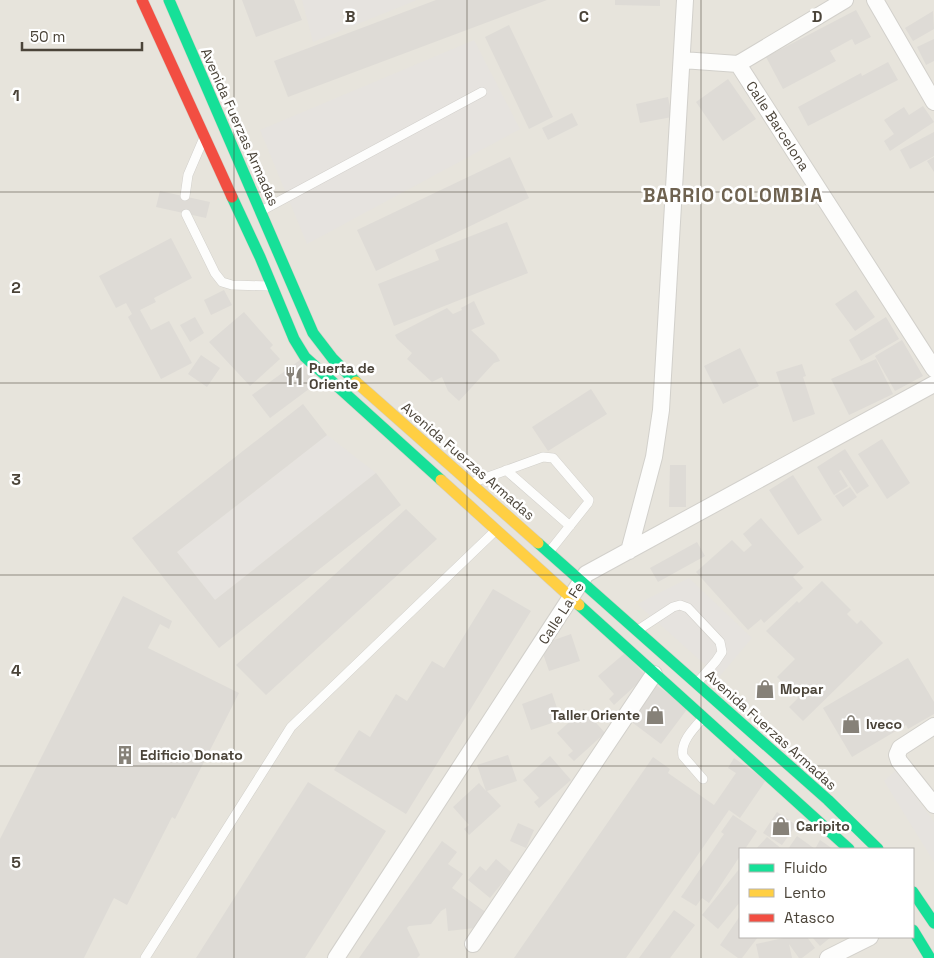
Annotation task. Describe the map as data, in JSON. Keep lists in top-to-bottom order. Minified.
{"streets":{"street":["Calle Barcelona","Avenida Fuerzas Armadas","Calle La Fe"]},"crossings":[["Avenida Fuerzas Armadas","Calle La Fe"]],"districts":["BARRIO COLOMBIA"],"places":{"restaurant":["Puerta de Oriente"],"shop":["Mopar","Taller Oriente","Iveco","Caripito"],"building":["Edificio Donato"]},"legend":["Fluido","Lento","Atasco"],"scale_bar":"50 m","grid":{"columns":["B","C","D"],"rows":["1","2","3","4","5"]}}
